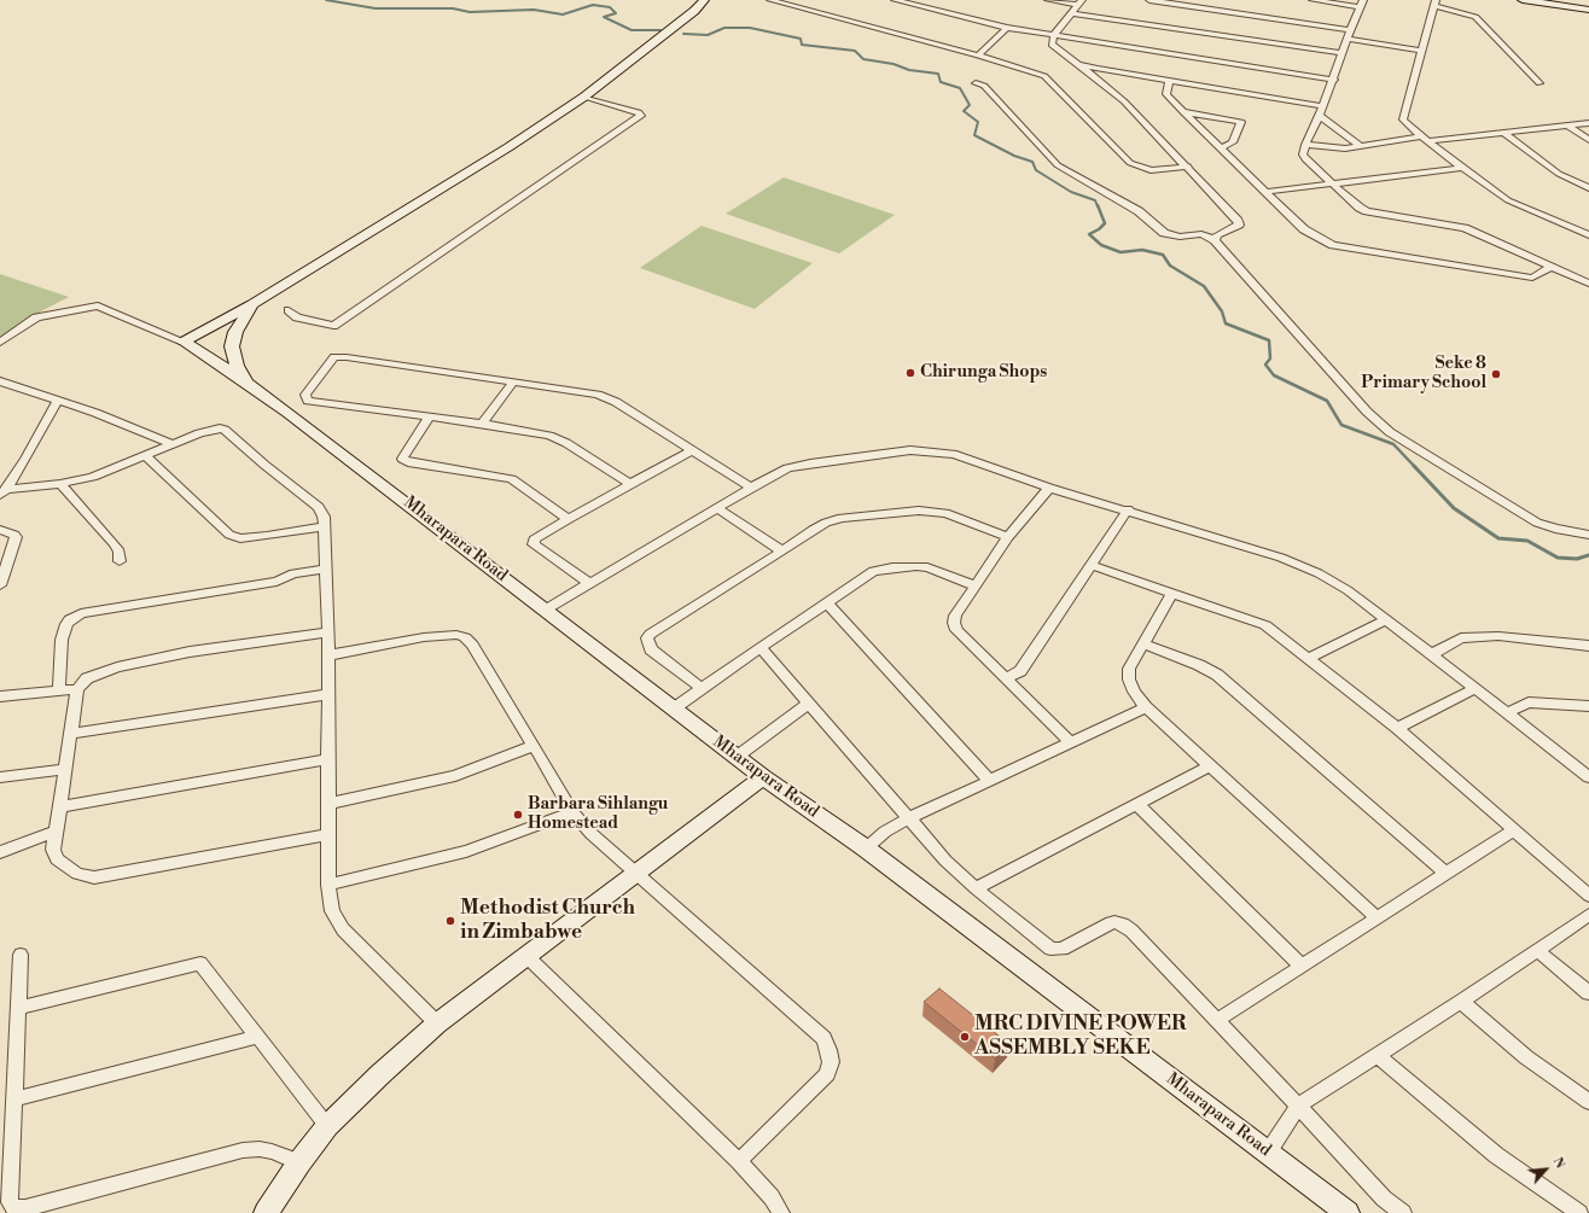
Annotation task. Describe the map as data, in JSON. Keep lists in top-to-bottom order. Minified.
{"streets":{"main road":["Mharapara Road"]},"places":["Chirunga Shops","Seke 8 Primary School","Barbara Sihlangu Homestead","Methodist Church in Zimbabwe","MRC DIVINE POWER ASSEMBLY SEKE"],"north":"top right"}
